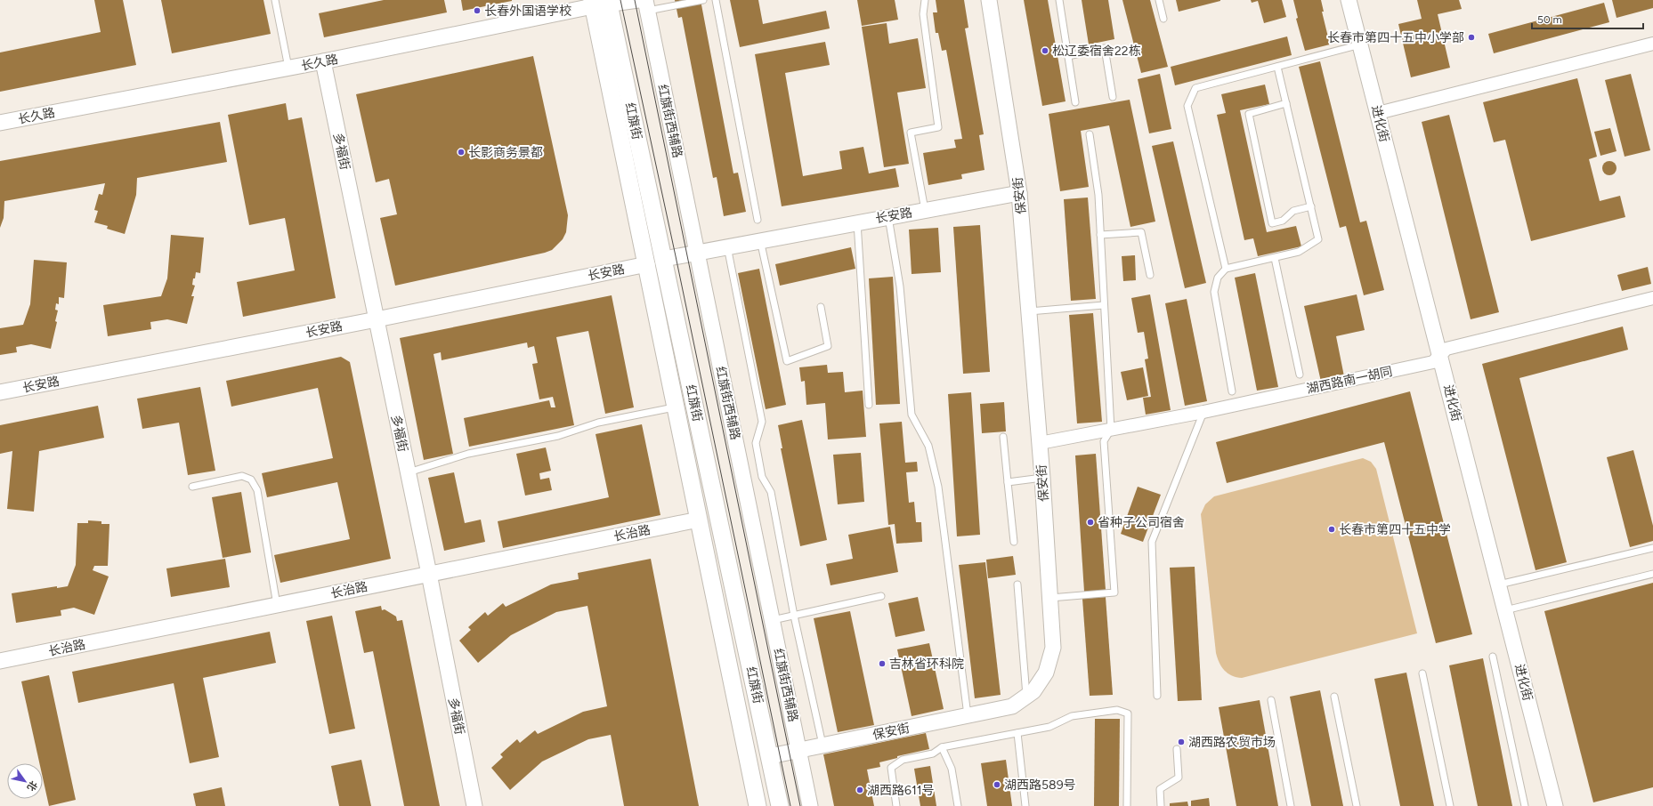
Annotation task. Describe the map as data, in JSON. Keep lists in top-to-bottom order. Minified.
{"streets":{"main road":["红旗街"],"street":["长久路","红旗街西辅路","进化街","多福街","保安街","长安路","湖西路南一胡同","长治路"]},"crossings":[["长久路","红旗街"],["长久路","红旗街西辅路"],["长久路","多福街"],["红旗街","保安街"],["红旗街","长安路"],["红旗街","长治路"],["红旗街西辅路","保安街"],["红旗街西辅路","长安路"],["进化街","湖西路南一胡同"],["多福街","长安路"],["多福街","长治路"],["保安街","长安路"],["保安街","湖西路南一胡同"]],"places":["长春外国语学校","长春市第四十五中小学部","松辽委宿舍22栋","长影商务景都","省种子公司宿舍","长春市第四十五中学","吉林省环科院","湖西路农贸市场","湖西路589号","湖西路611号"],"scale_bar":"50 m","north":"bottom right"}
